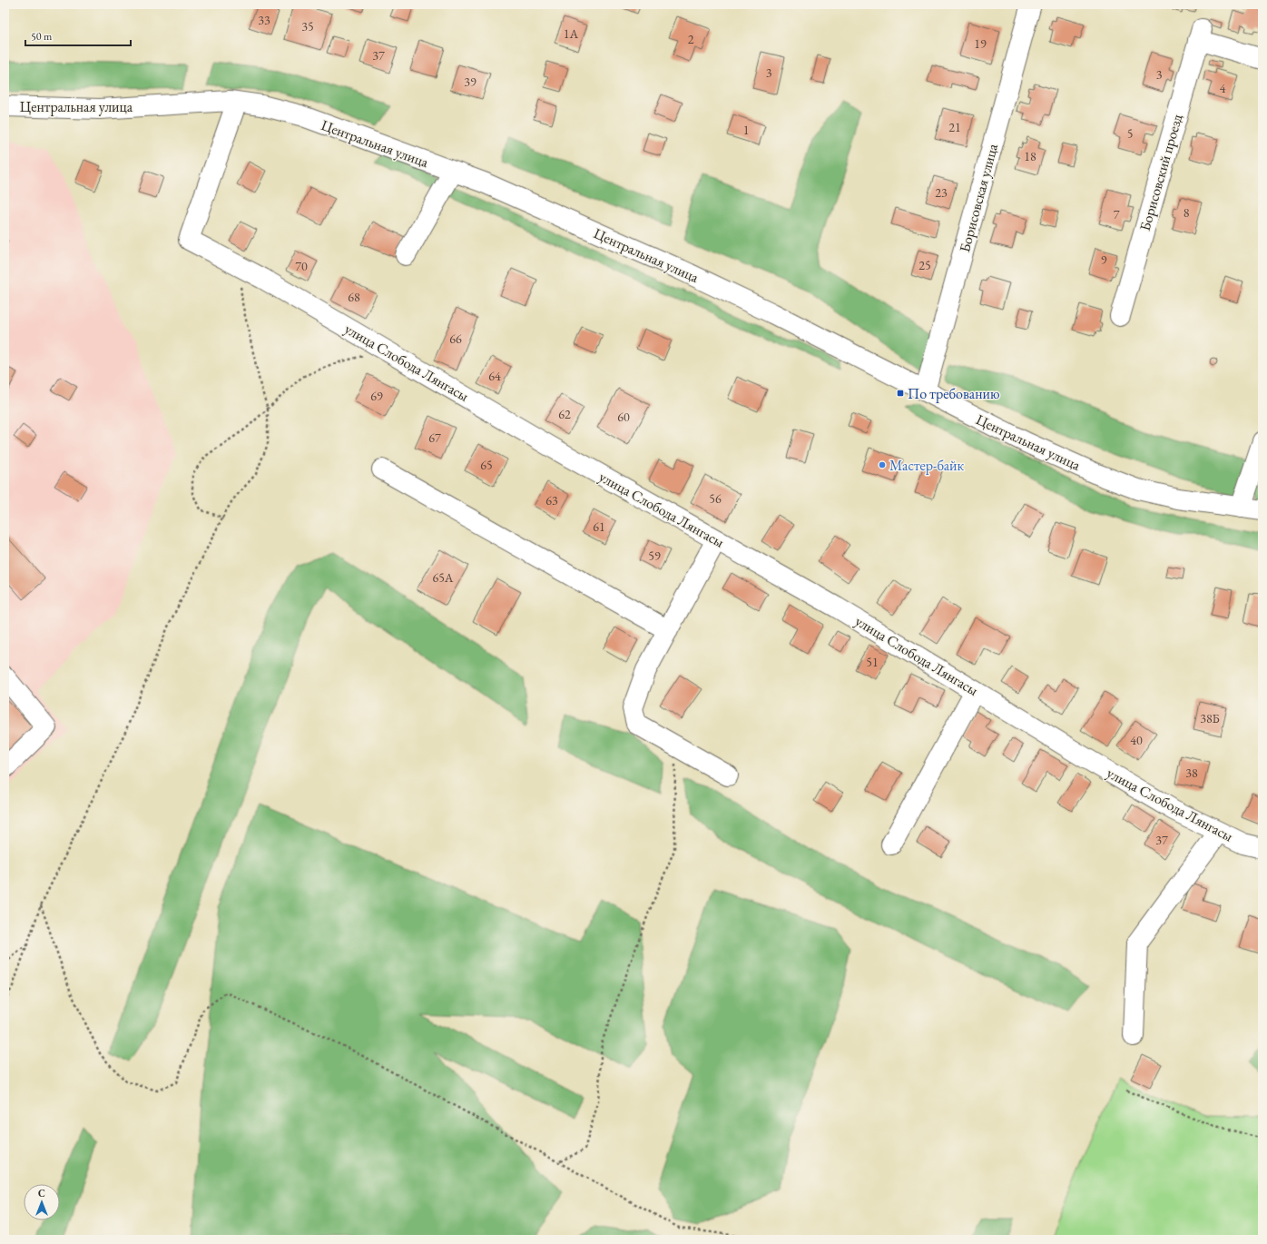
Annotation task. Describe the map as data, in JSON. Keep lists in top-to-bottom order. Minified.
{"streets":{"street":["Центральная улица","Борисовский проезд","Борисовская улица","улица Слобода Лянгасы"]},"crossings":[["Центральная улица","Борисовская улица"],["Центральная улица","улица Слобода Лянгасы"]],"places":{"transit":["По требованию"],"other":["Мастер-байк"]},"house_numbers":["33","35","1А","2","19","37","3","3","39","4","21","1","5","18","23","8","7","9","25","70","68","66","64","69","62","60","67","65","56","63","61","59","65А","51","38Б","40","38","37"],"scale_bar":"50 m","north":"top"}
